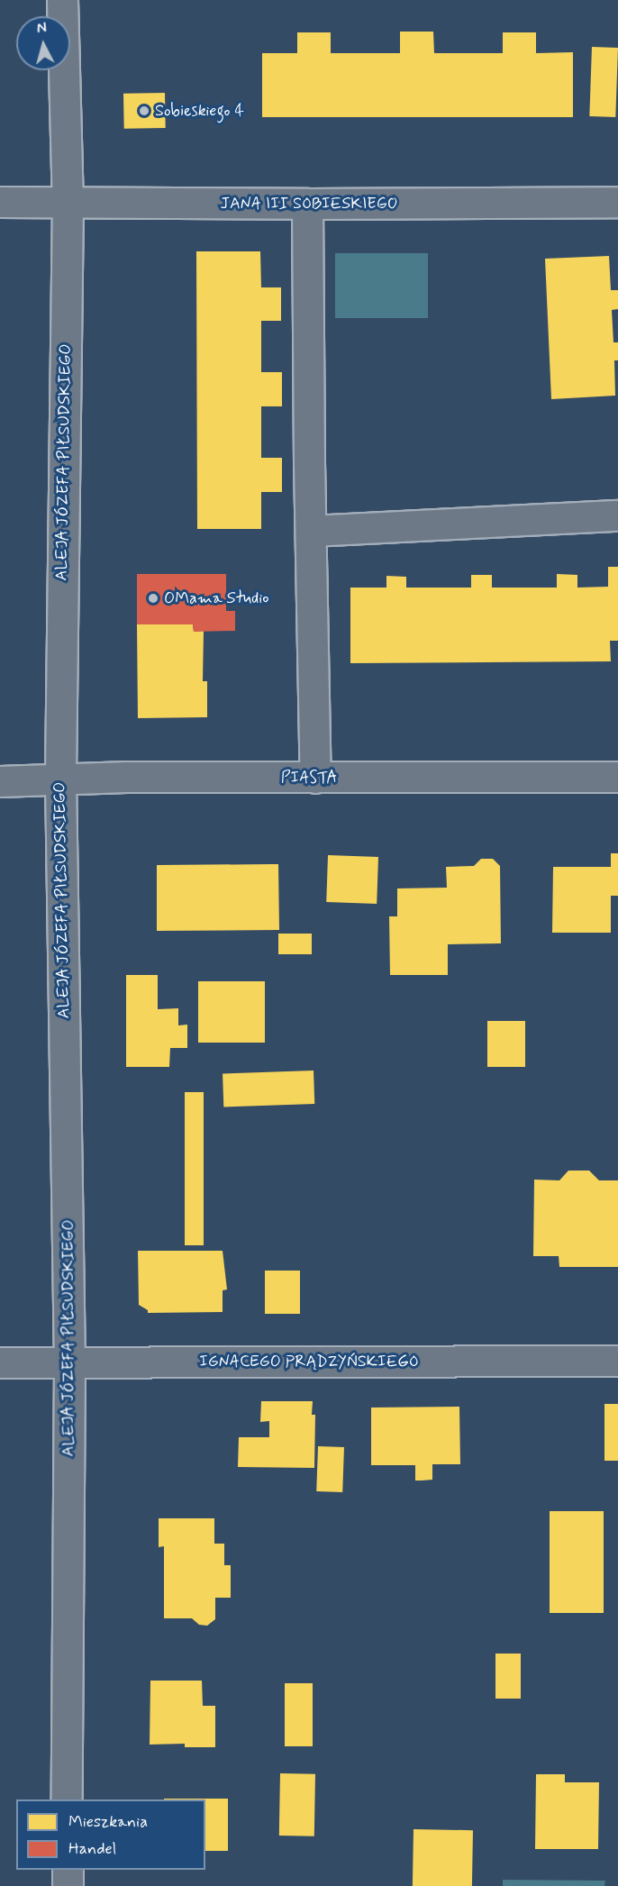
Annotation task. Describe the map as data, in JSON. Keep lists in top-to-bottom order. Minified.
{"streets":{"street":["JANA III SOBIESKIEGO","ALEJA JÓZEFA PIŁSUDSKIEGO","PIASTA","IGNACEGO PRĄDZYŃSKIEGO"]},"crossings":[["JANA III SOBIESKIEGO","ALEJA JÓZEFA PIŁSUDSKIEGO"],["ALEJA JÓZEFA PIŁSUDSKIEGO","PIASTA"],["ALEJA JÓZEFA PIŁSUDSKIEGO","IGNACEGO PRĄDZYŃSKIEGO"]],"places":["Sobieskiego 4","OMama Studio"],"legend":["Mieszkania","Handel"],"north":"top"}
